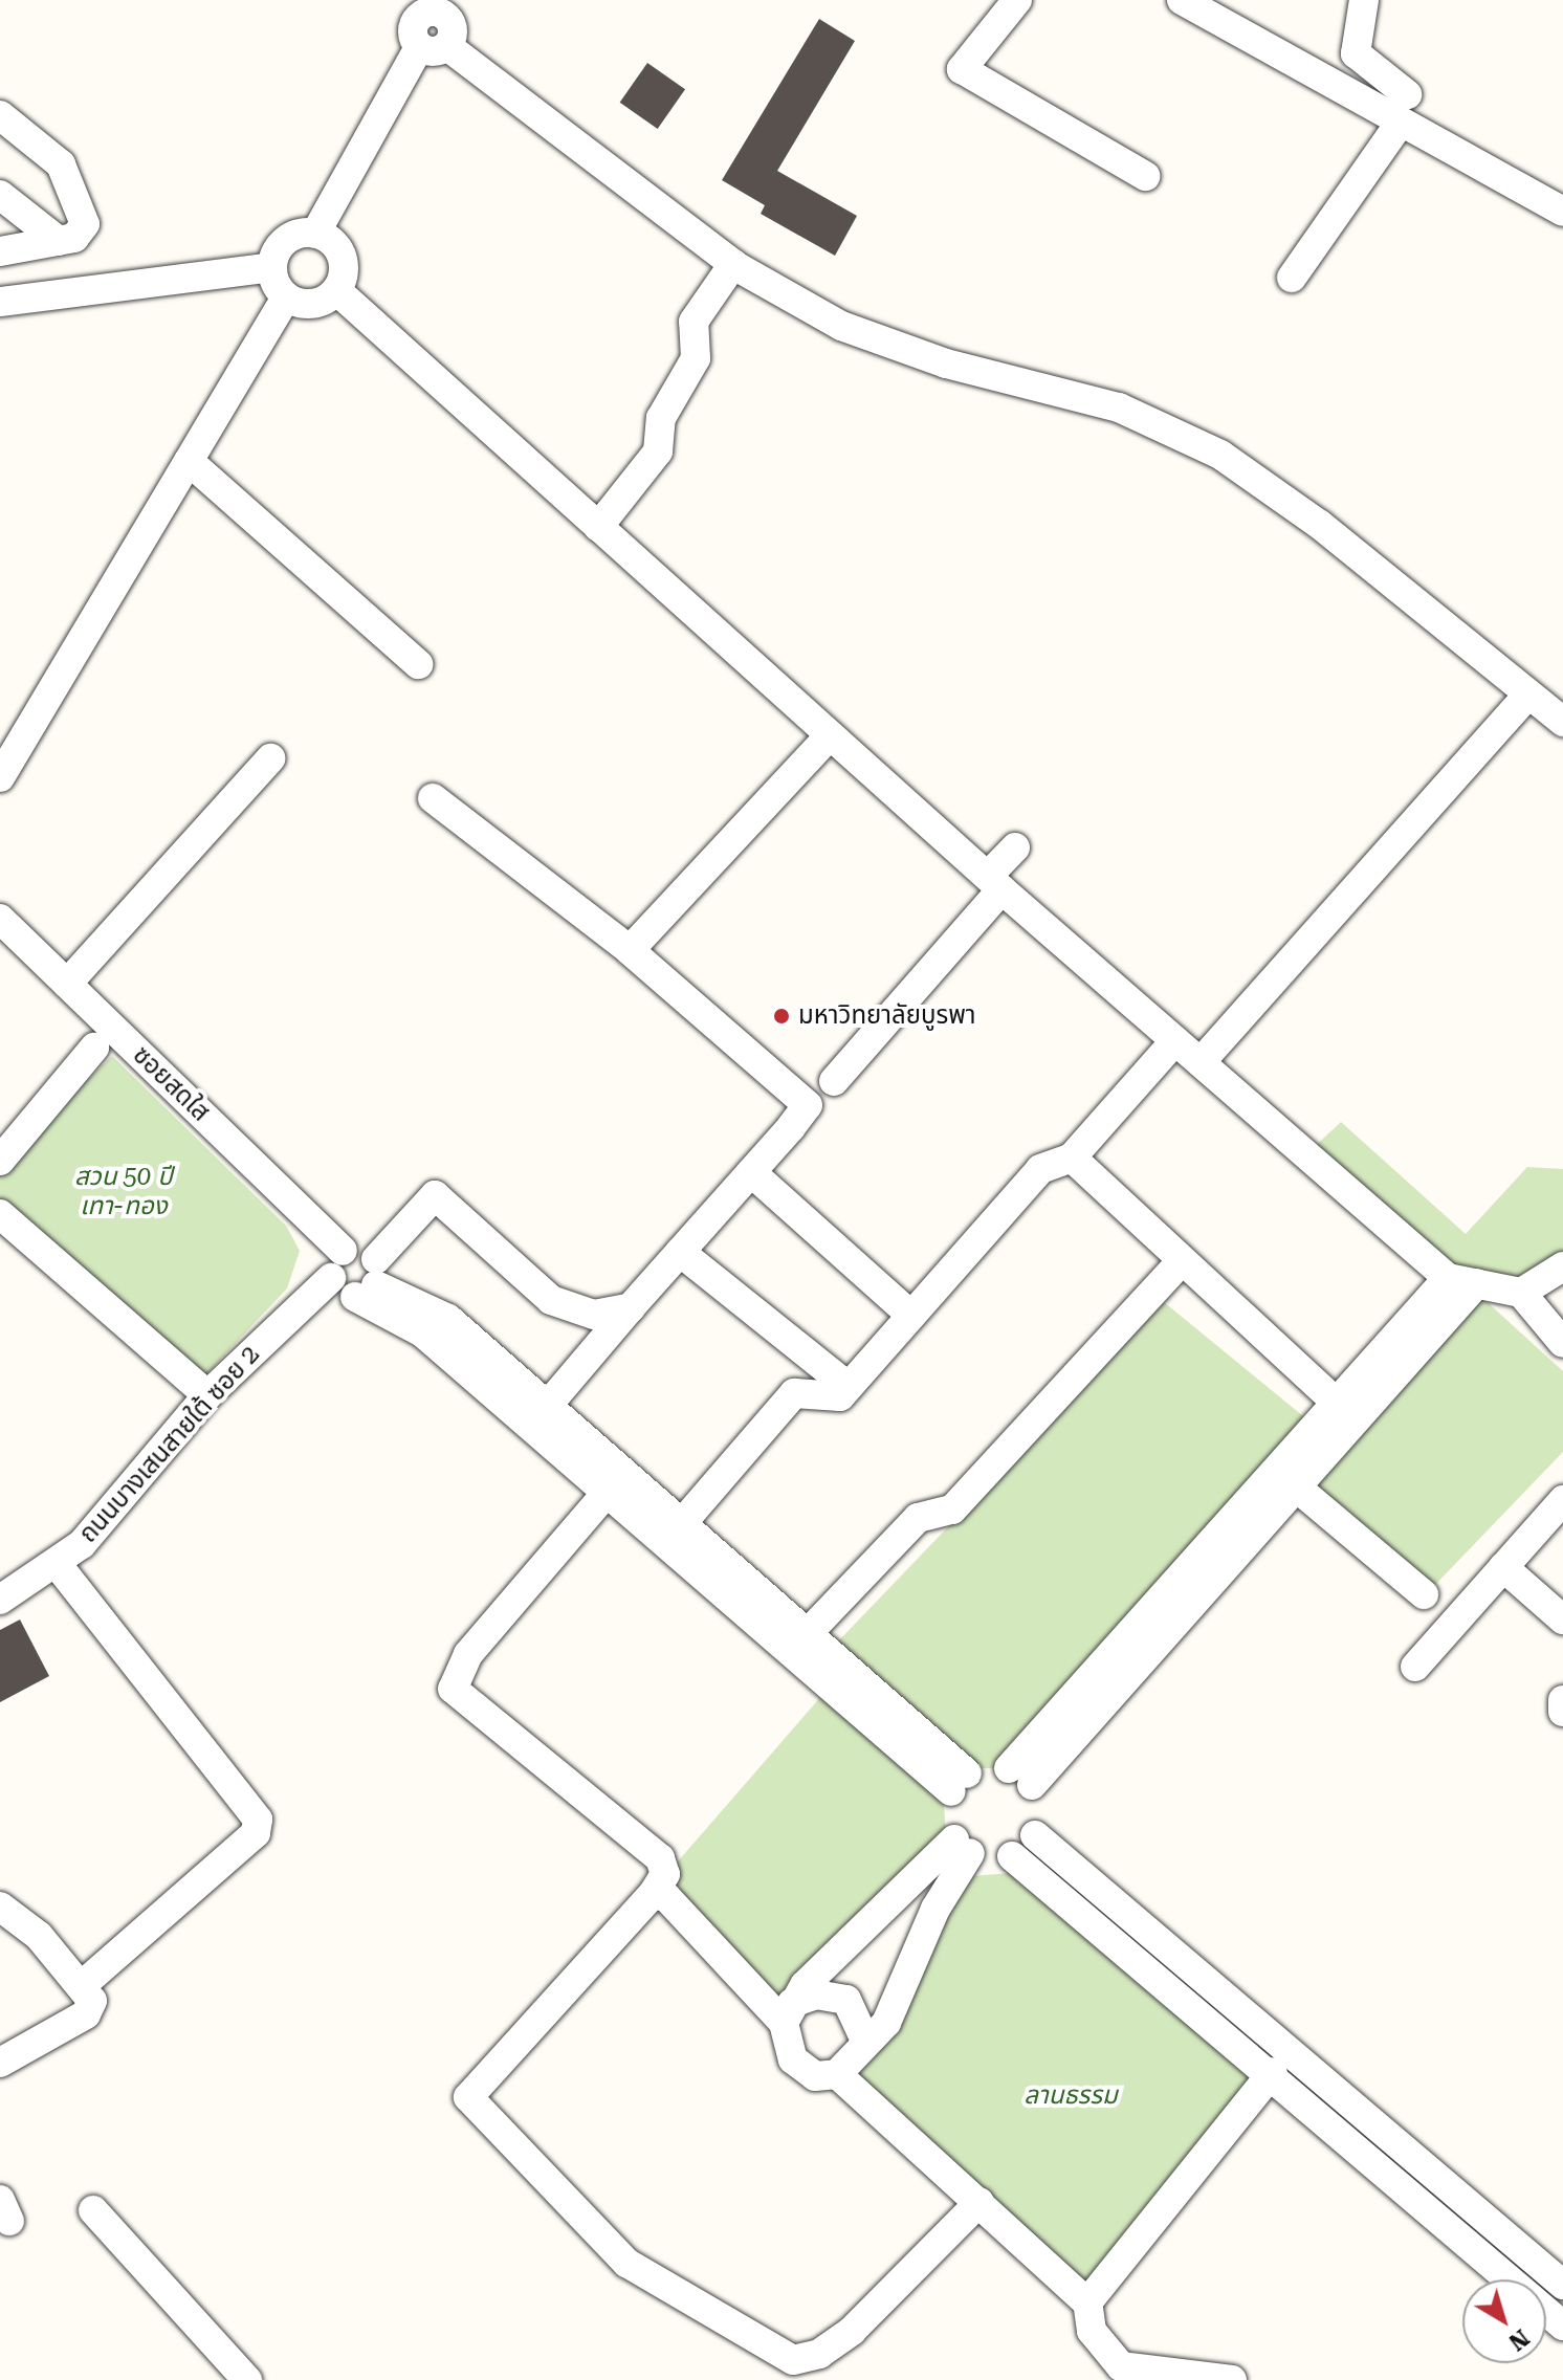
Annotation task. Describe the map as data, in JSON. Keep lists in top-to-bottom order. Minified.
{"streets":{"street":["ซอยสดใส","ถนนบางเสนสายใต้ ซอย 2"]},"parks":["สวน 50 ปี เทา-ทอง","ลานธรรม"],"places":["มหาวิทยาลัยบูรพา"],"north":"bottom right"}
